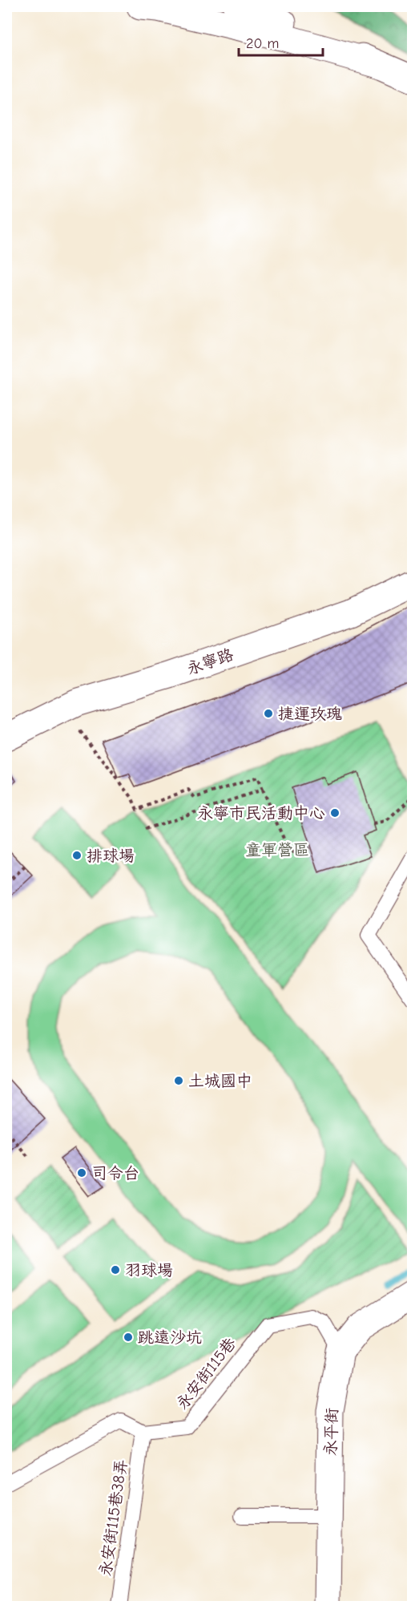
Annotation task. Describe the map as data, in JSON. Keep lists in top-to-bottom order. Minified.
{"streets":{"main road":["永寧路","永平街"],"lane":["永安街115巷","永安街115巷38弄"]},"crossings":[["永安街115巷","永平街"],["永安街115巷","永安街115巷38弄"]],"parks":["童軍營區"],"places":["捷運玫瑰","永寧市民活動中心","排球場","土城國中","司令台","羽球場","跳遠沙坑"],"scale_bar":"20 m"}
